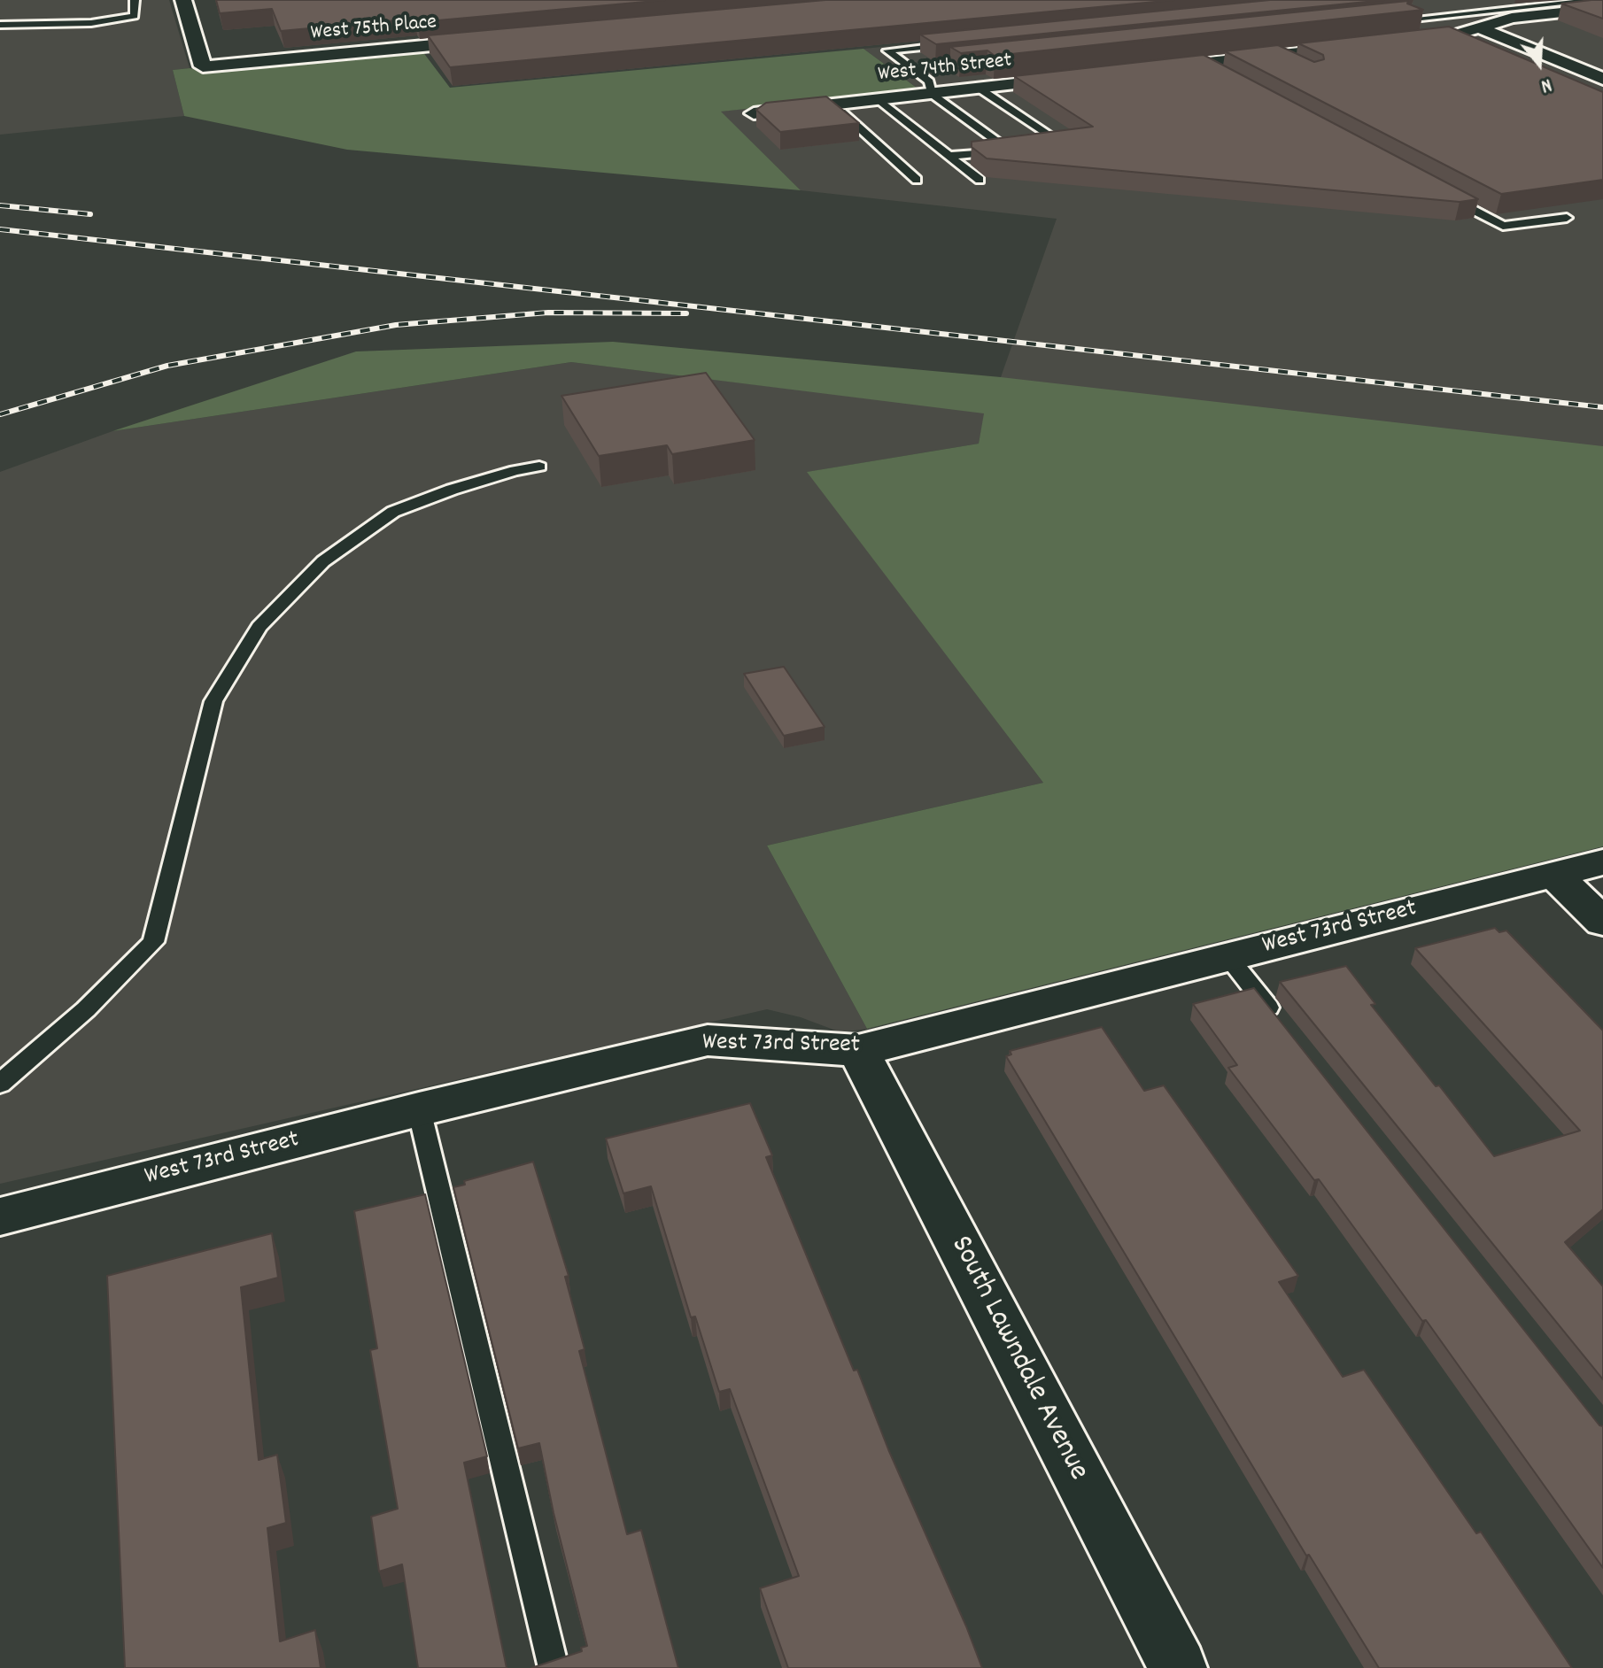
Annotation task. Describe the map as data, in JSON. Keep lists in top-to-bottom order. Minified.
{"streets":{"street":["West 75th Place","West 74th Street","West 73rd Street","South Lawndale Avenue"]},"crossings":[["West 73rd Street","South Lawndale Avenue"]],"north":"bottom"}
